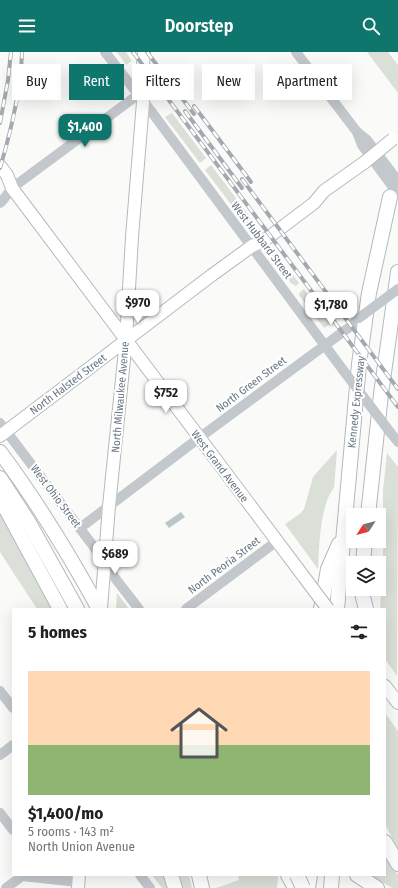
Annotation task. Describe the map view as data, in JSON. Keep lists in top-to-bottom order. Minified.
{"streets":{"highway":["Kennedy Expressway","West Ohio Street"],"main road":["North Halsted Street","North Milwaukee Avenue","West Grand Avenue"],"street":["West Hubbard Street","North Green Street","North Peoria Street"]},"crossings":[["West Hubbard Street","North Halsted Street"],["West Hubbard Street","North Green Street"],["North Halsted Street","North Milwaukee Avenue"],["North Halsted Street","West Grand Avenue"],["North Halsted Street","West Ohio Street"],["North Green Street","North Milwaukee Avenue"],["North Green Street","West Grand Avenue"],["North Green Street","West Ohio Street"],["North Milwaukee Avenue","West Grand Avenue"],["North Milwaukee Avenue","West Ohio Street"],["West Grand Avenue","North Peoria Street"]],"north":"bottom left","page":{"header":"Doorstep","chip":["Buy","Rent","Filters","New","Apartment"],"price":["$1,400","$970","$1,780","$752","$689"],"heading":"5 homes","list":[{"name":"$1,400/mo","note":"5 rooms · 143 m² · North Union Avenue"}]}}
